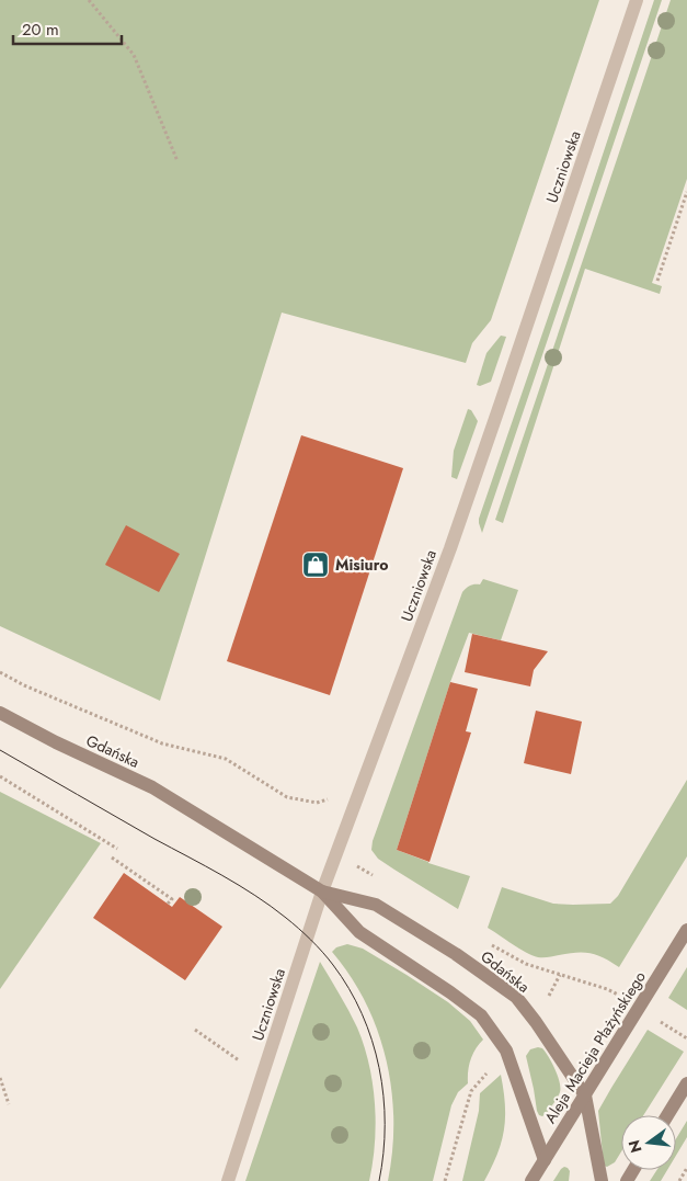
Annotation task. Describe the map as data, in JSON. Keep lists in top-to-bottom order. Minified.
{"streets":{"street":["Uczniowska","Gdańska","Aleja Macieja Płażyńskiego"]},"crossings":[["Uczniowska","Gdańska"],["Gdańska","Aleja Macieja Płażyńskiego"]],"places":{"shop":["Misiuro"]},"scale_bar":"20 m","north":"left"}
